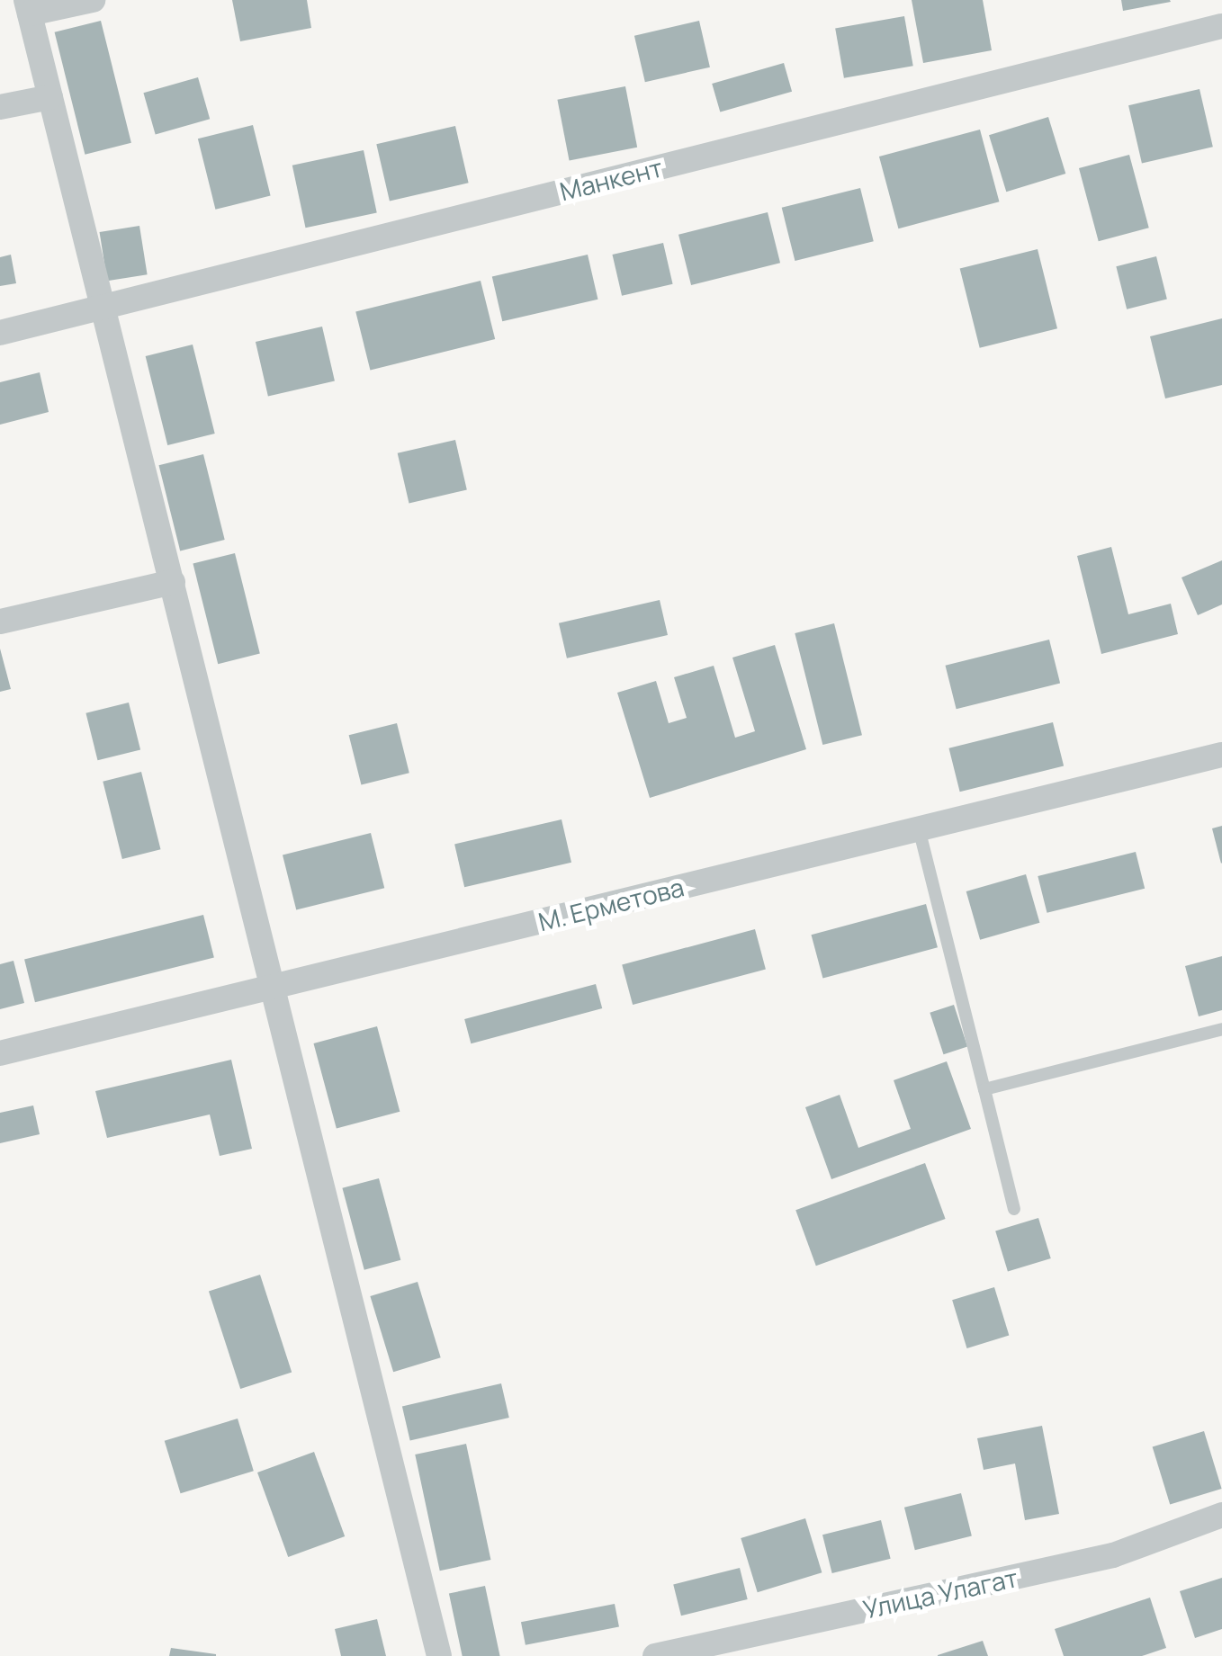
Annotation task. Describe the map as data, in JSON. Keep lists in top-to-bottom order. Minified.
{"streets":{"street":["Манкент","М. Ерметова","Улица Улагат"]}}
